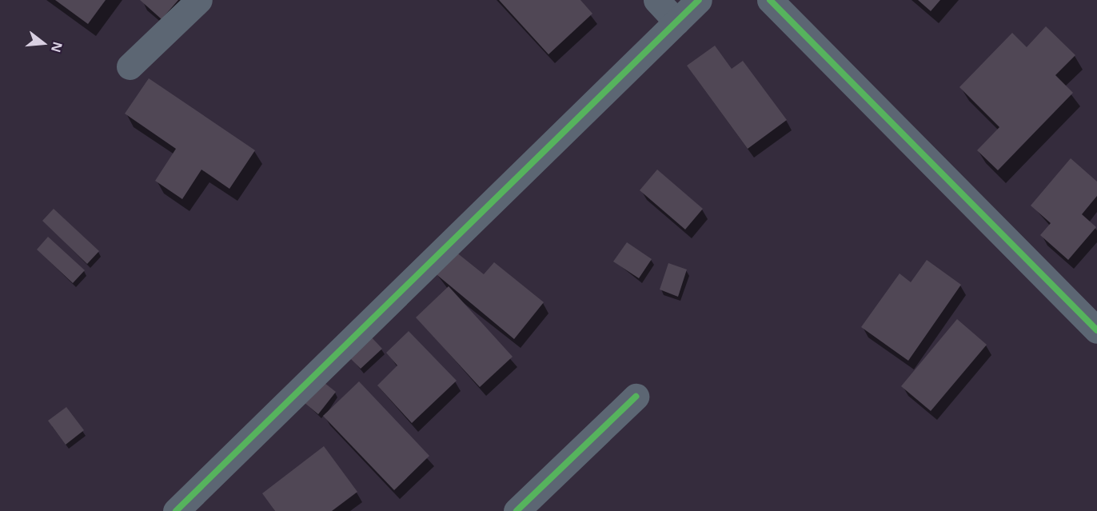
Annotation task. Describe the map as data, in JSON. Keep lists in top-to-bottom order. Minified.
{"north":"right"}
